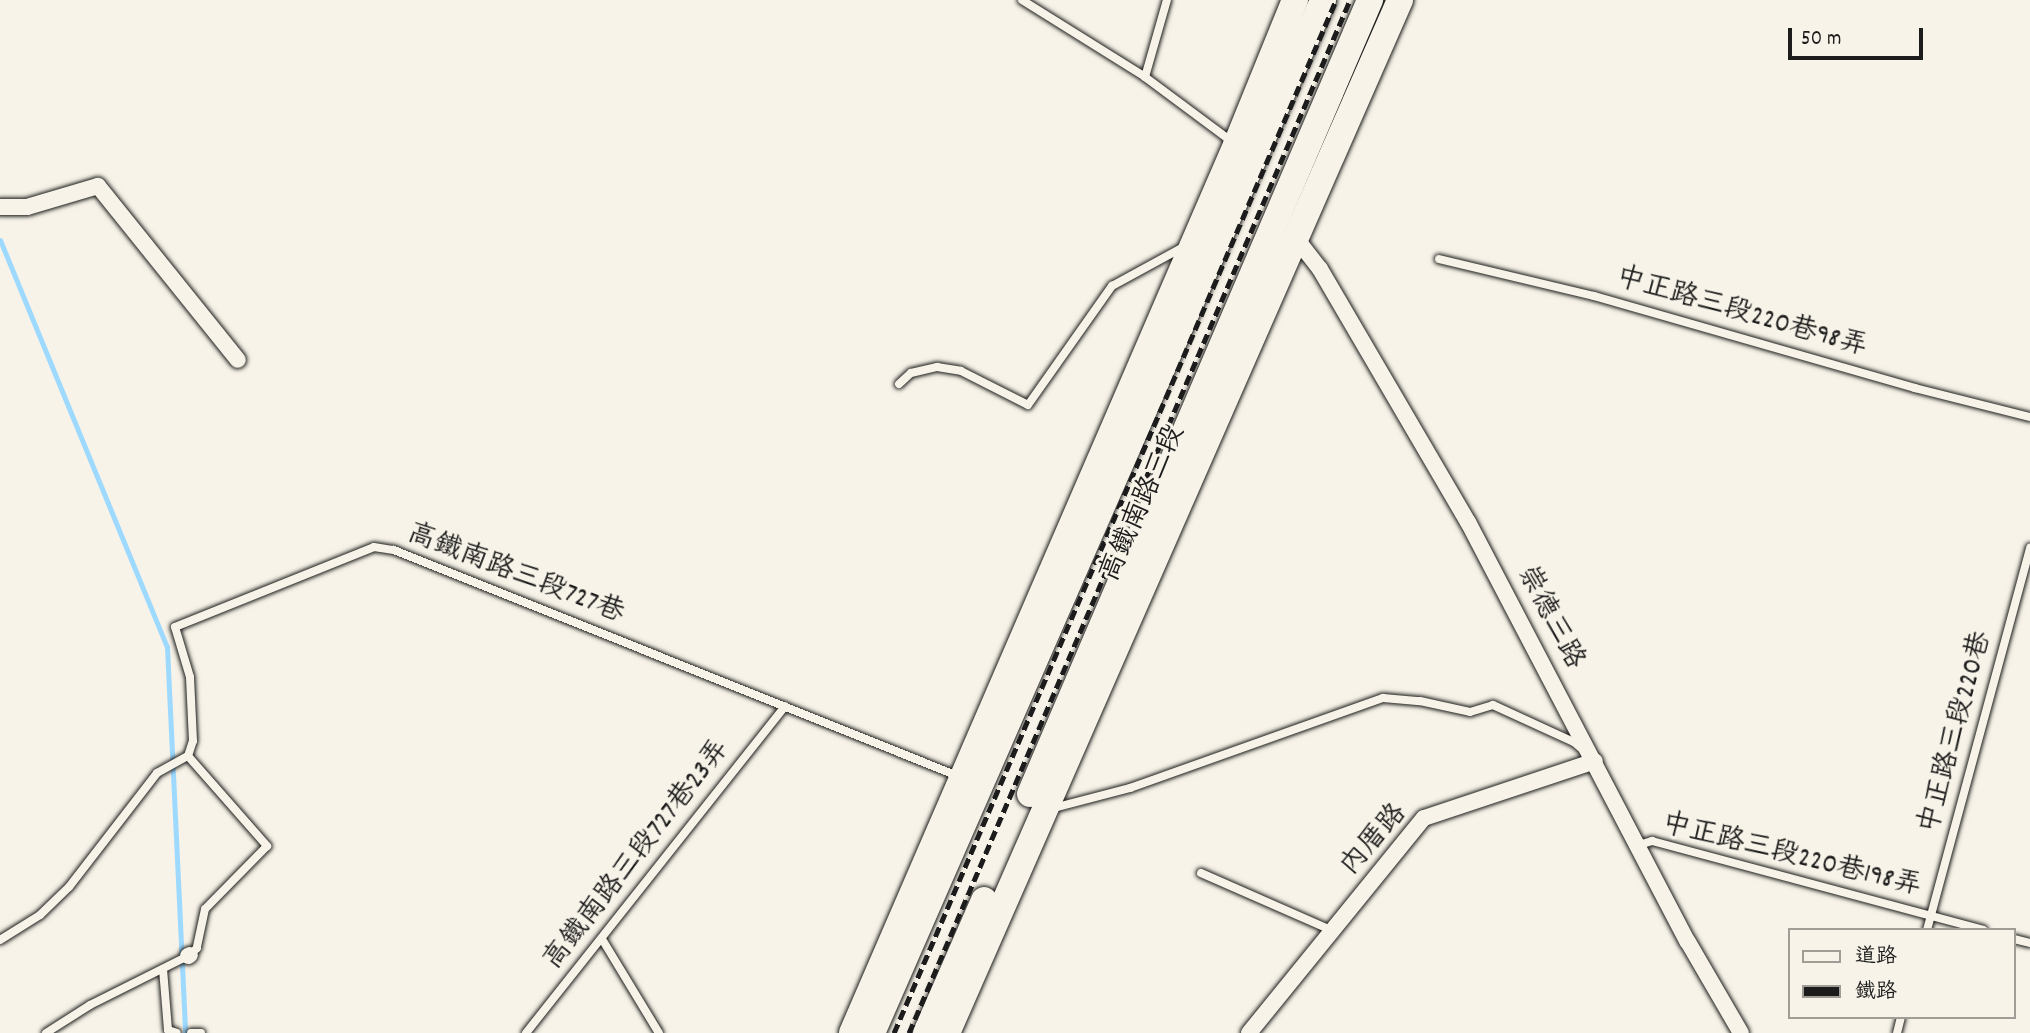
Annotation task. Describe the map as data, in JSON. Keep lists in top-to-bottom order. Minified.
{"streets":{"main road":["高鐵南路三段"],"street":["崇德三路","內厝路"],"lane":["中正路三段220巷98弄","高鐵南路三段727巷","中正路三段220巷","高鐵南路三段727巷23弄","中正路三段220巷198弄"]},"crossings":[["高鐵南路三段","高鐵南路三段727巷"],["高鐵南路三段","崇德三路"],["高鐵南路三段727巷","高鐵南路三段727巷23弄"],["崇德三路","內厝路"],["崇德三路","中正路三段220巷198弄"],["中正路三段220巷","中正路三段220巷198弄"]],"legend":["道路","鐵路"],"scale_bar":"50 m"}
